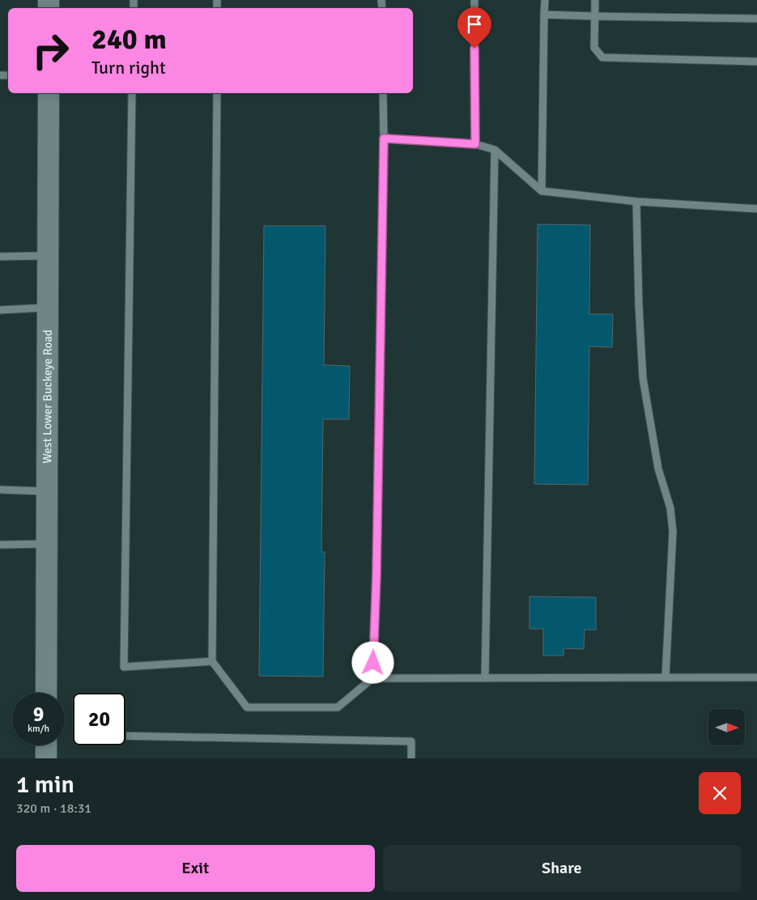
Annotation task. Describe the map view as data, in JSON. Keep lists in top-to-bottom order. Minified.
{"streets":{"main road":["West Lower Buckeye Road"]},"north":"right","page":{"turn":["240 m","Turn right"],"speed":"9 km/h","limit":"20","heading":["1 min","320 m · 18:31"],"buttons":["Exit","Share"]}}
